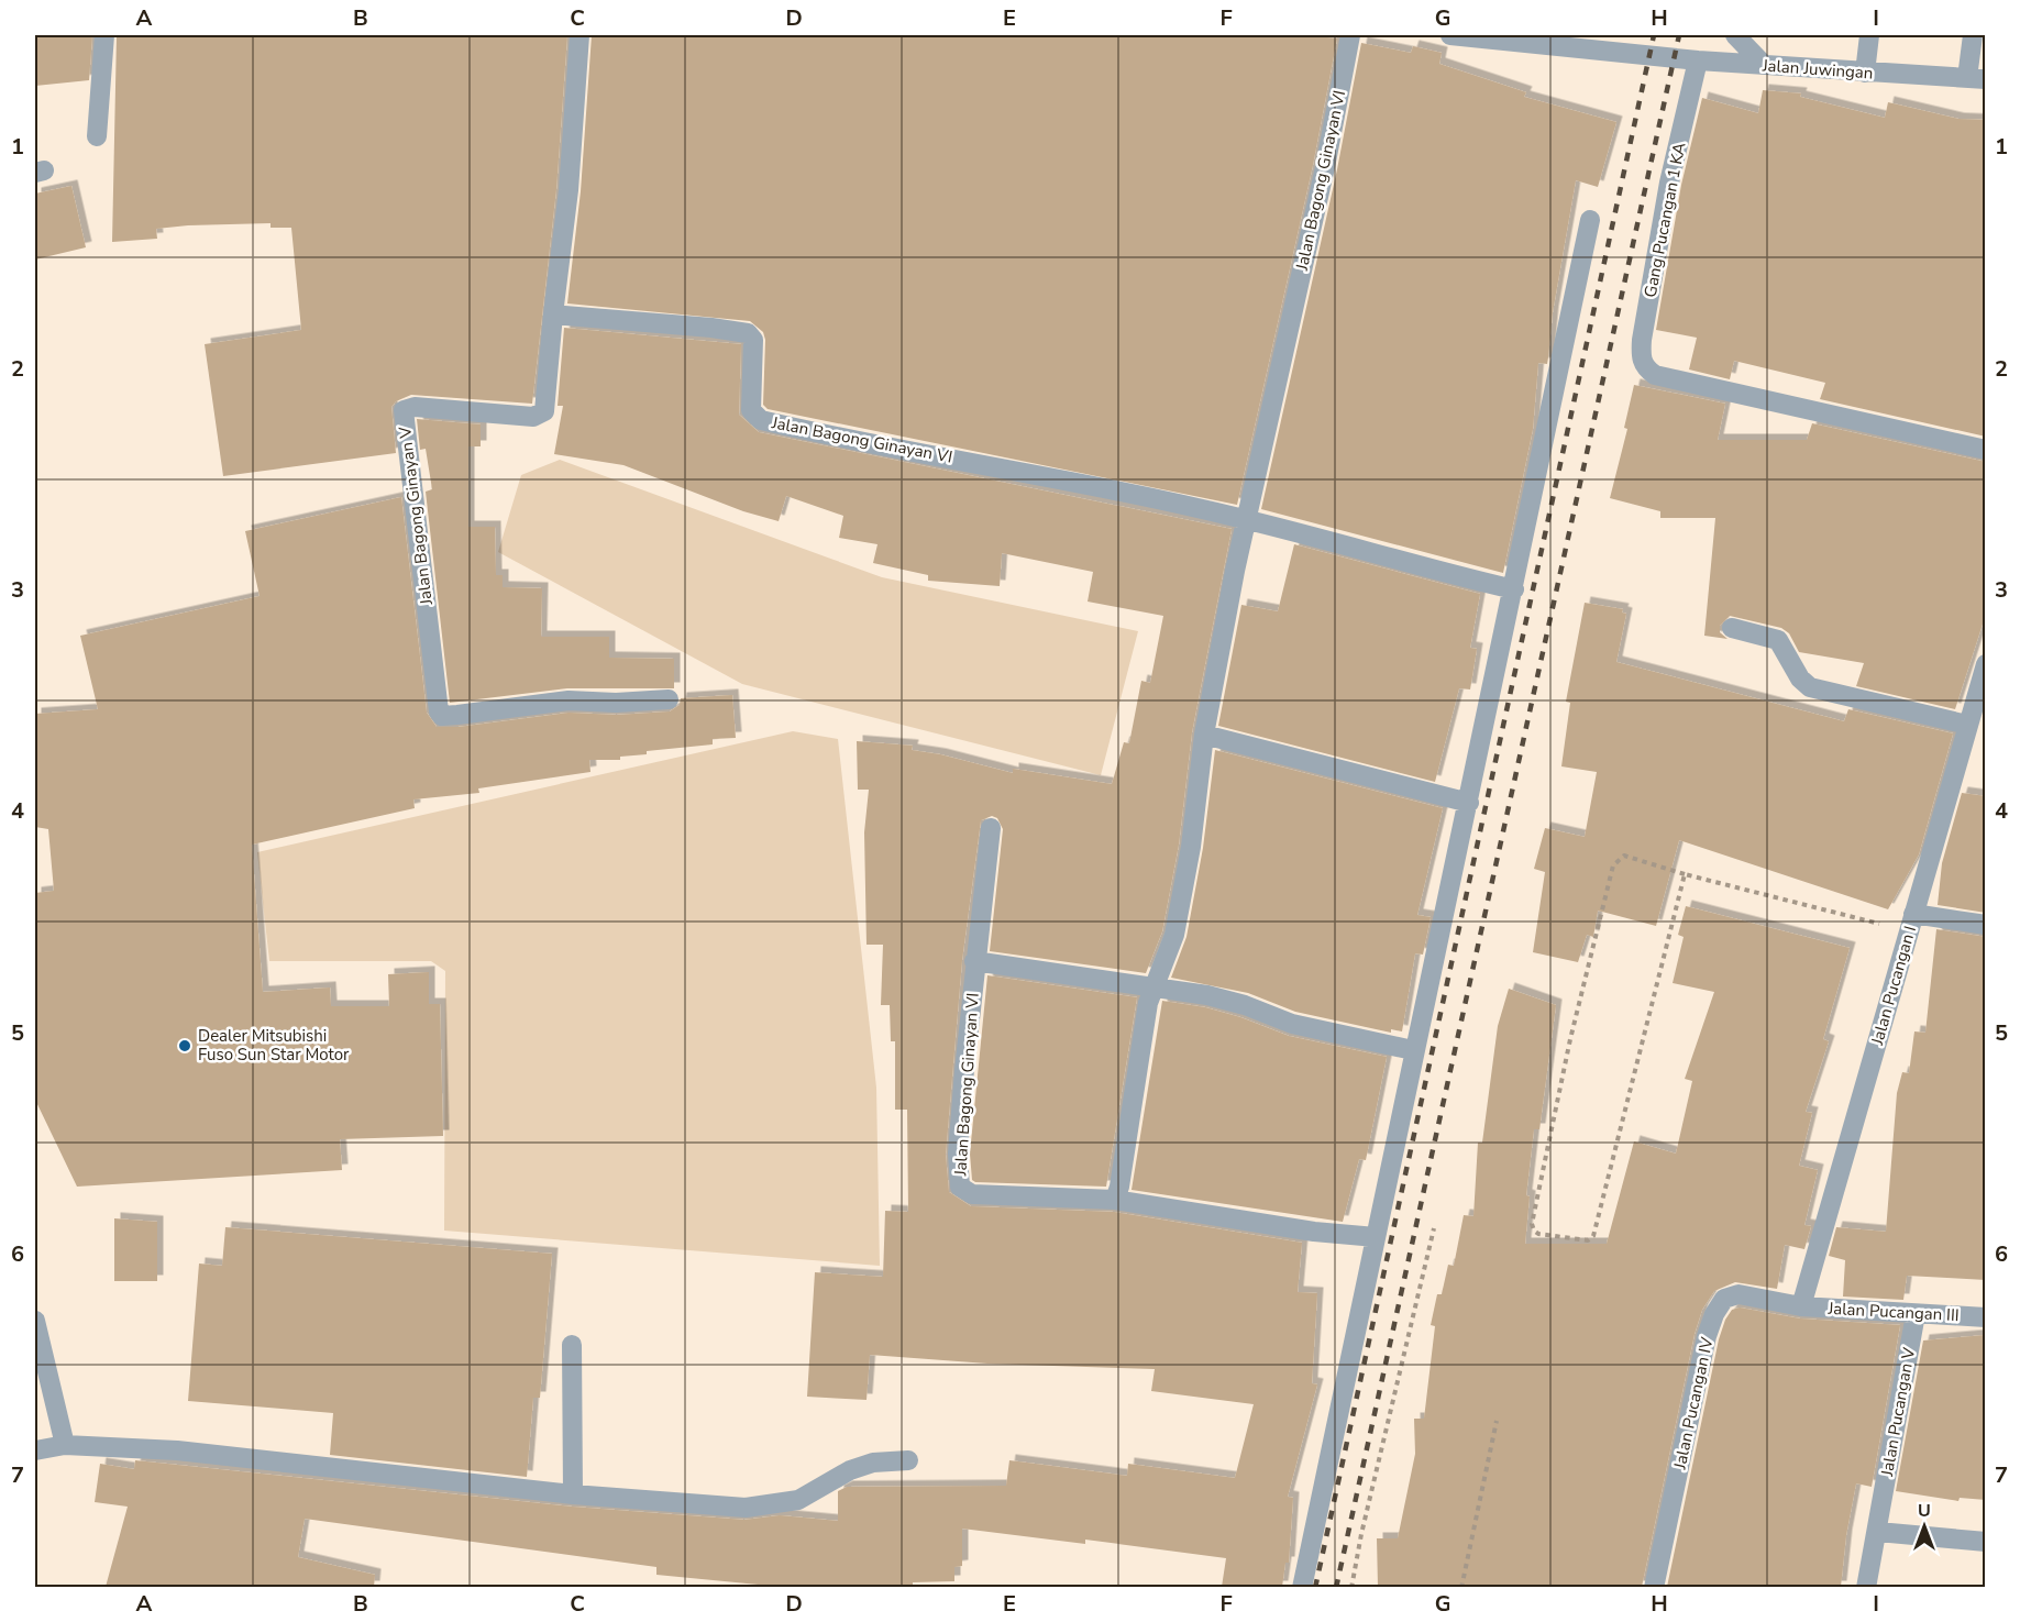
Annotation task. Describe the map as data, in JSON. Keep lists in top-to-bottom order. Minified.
{"streets":{"street":["Jalan Juwingan","Jalan Bagong Ginayan VI","Gang Pucangan 1 KA","Jalan Bagong Ginayan V","Jalan Pucangan I","Jalan Pucangan III","Jalan Pucangan IV","Jalan Pucangan V"]},"crossings":[["Jalan Juwingan","Gang Pucangan 1 KA"],["Jalan Bagong Ginayan VI","Jalan Bagong Ginayan V"],["Jalan Pucangan I","Jalan Pucangan III"],["Jalan Pucangan I","Jalan Pucangan IV"],["Jalan Pucangan III","Jalan Pucangan IV"],["Jalan Pucangan III","Jalan Pucangan V"]],"places":["Dealer Mitsubishi Fuso Sun Star Motor"],"north":"top","grid":{"columns":["A","B","C","D","E","F","G","H","I"],"rows":["1","2","3","4","5","6","7"]}}
